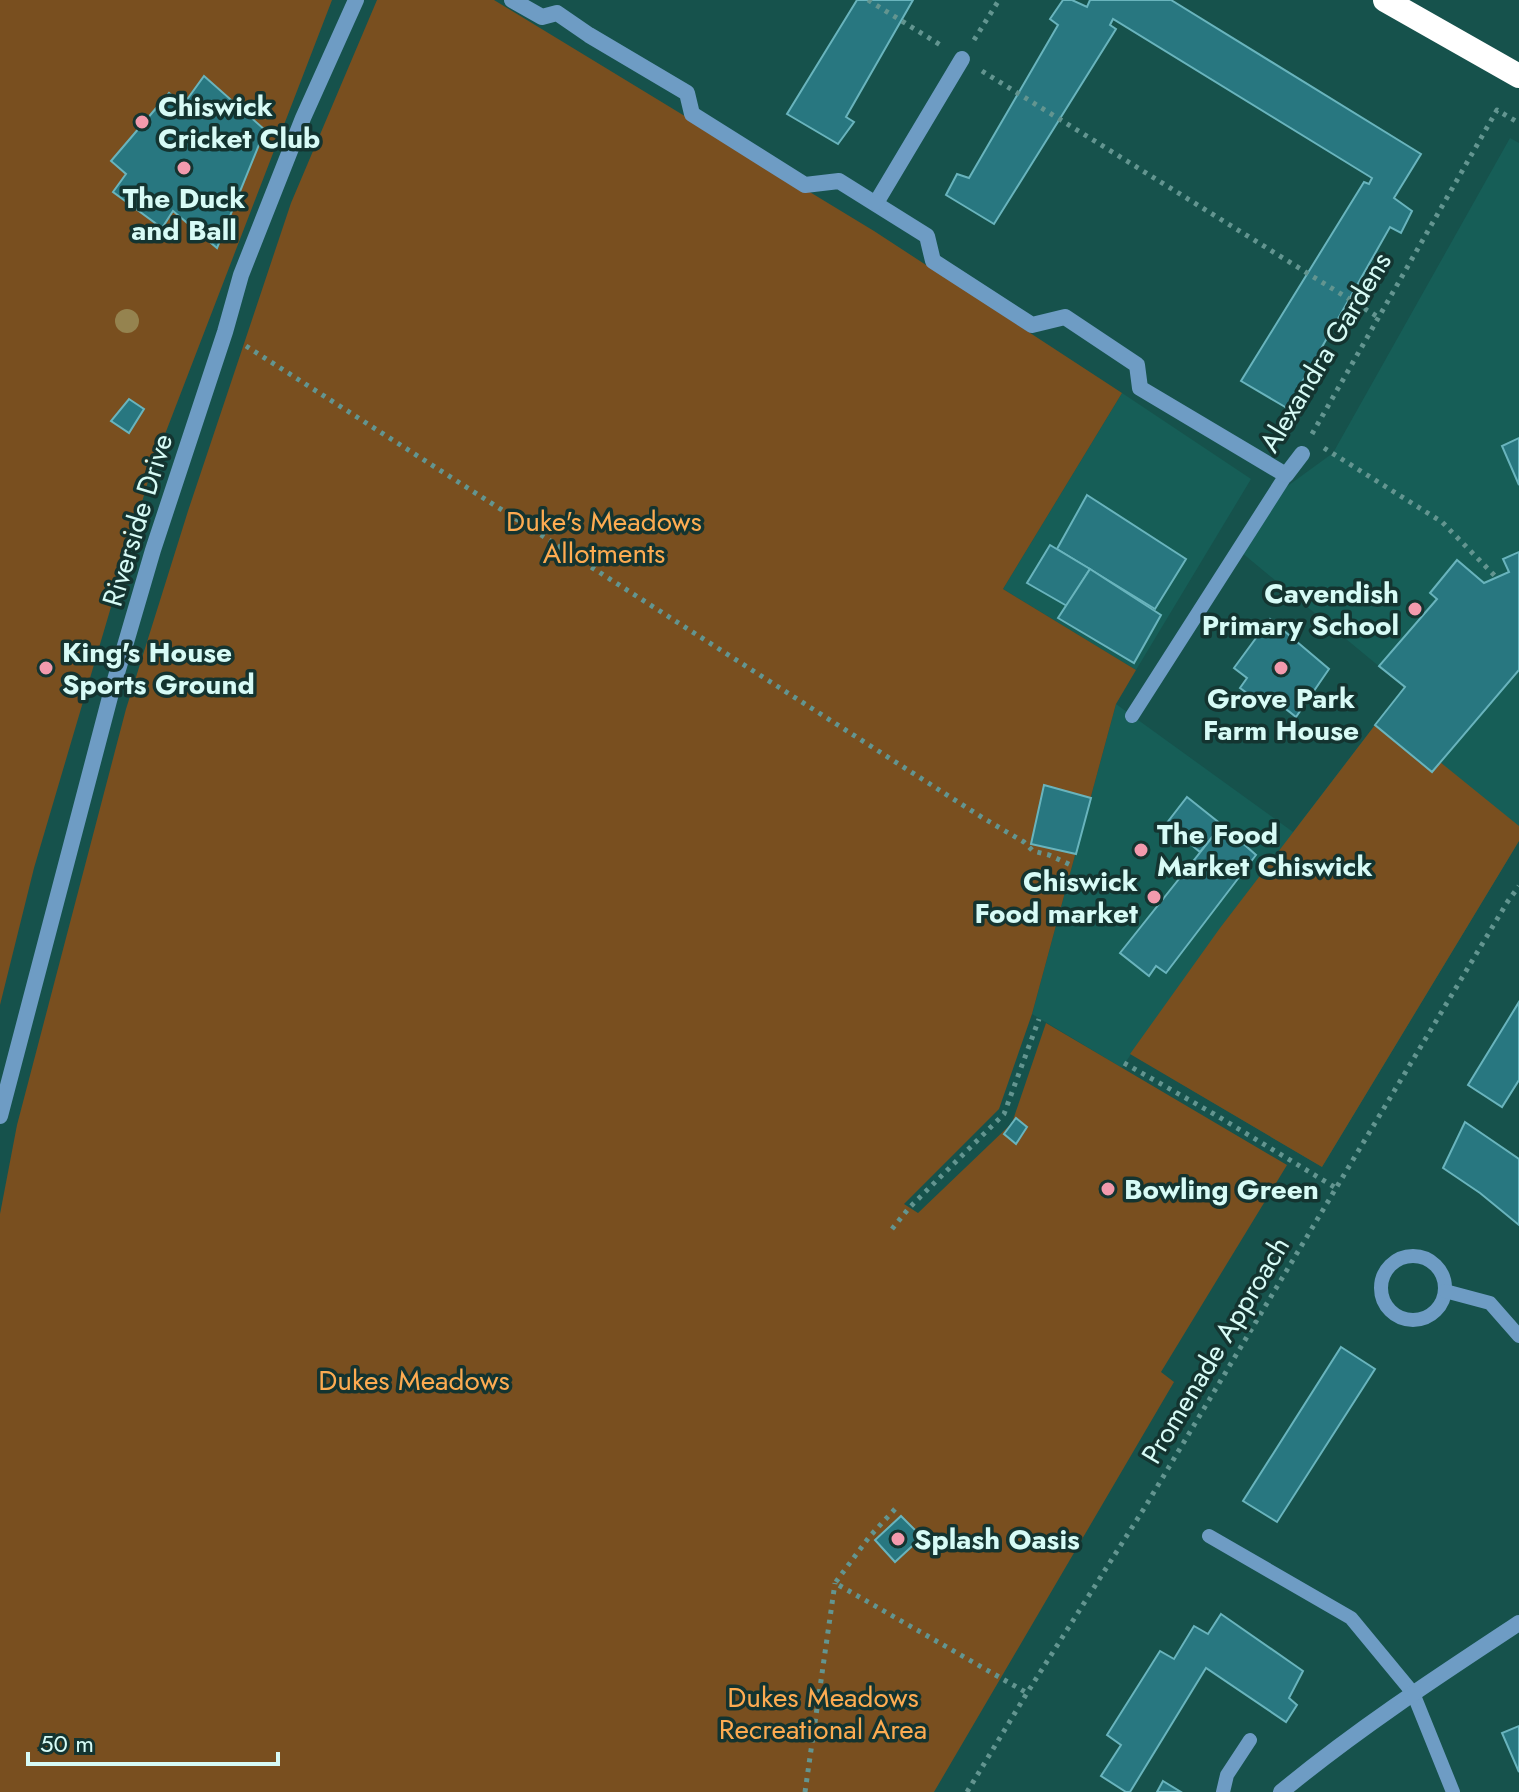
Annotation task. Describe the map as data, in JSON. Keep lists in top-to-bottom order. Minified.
{"streets":{"street":["Alexandra Gardens","Riverside Drive"],"path":["Promenade Approach"]},"parks":["Duke's Meadows Allotments","Dukes Meadows","Dukes Meadows Recreational Area"],"places":["Chiswick Cricket Club","The Duck and Ball","Cavendish Primary School","King's House Sports Ground","Grove Park Farm House","The Food Market Chiswick","Chiswick Food market","Bowling Green","Splash Oasis"],"scale_bar":"50 m"}
